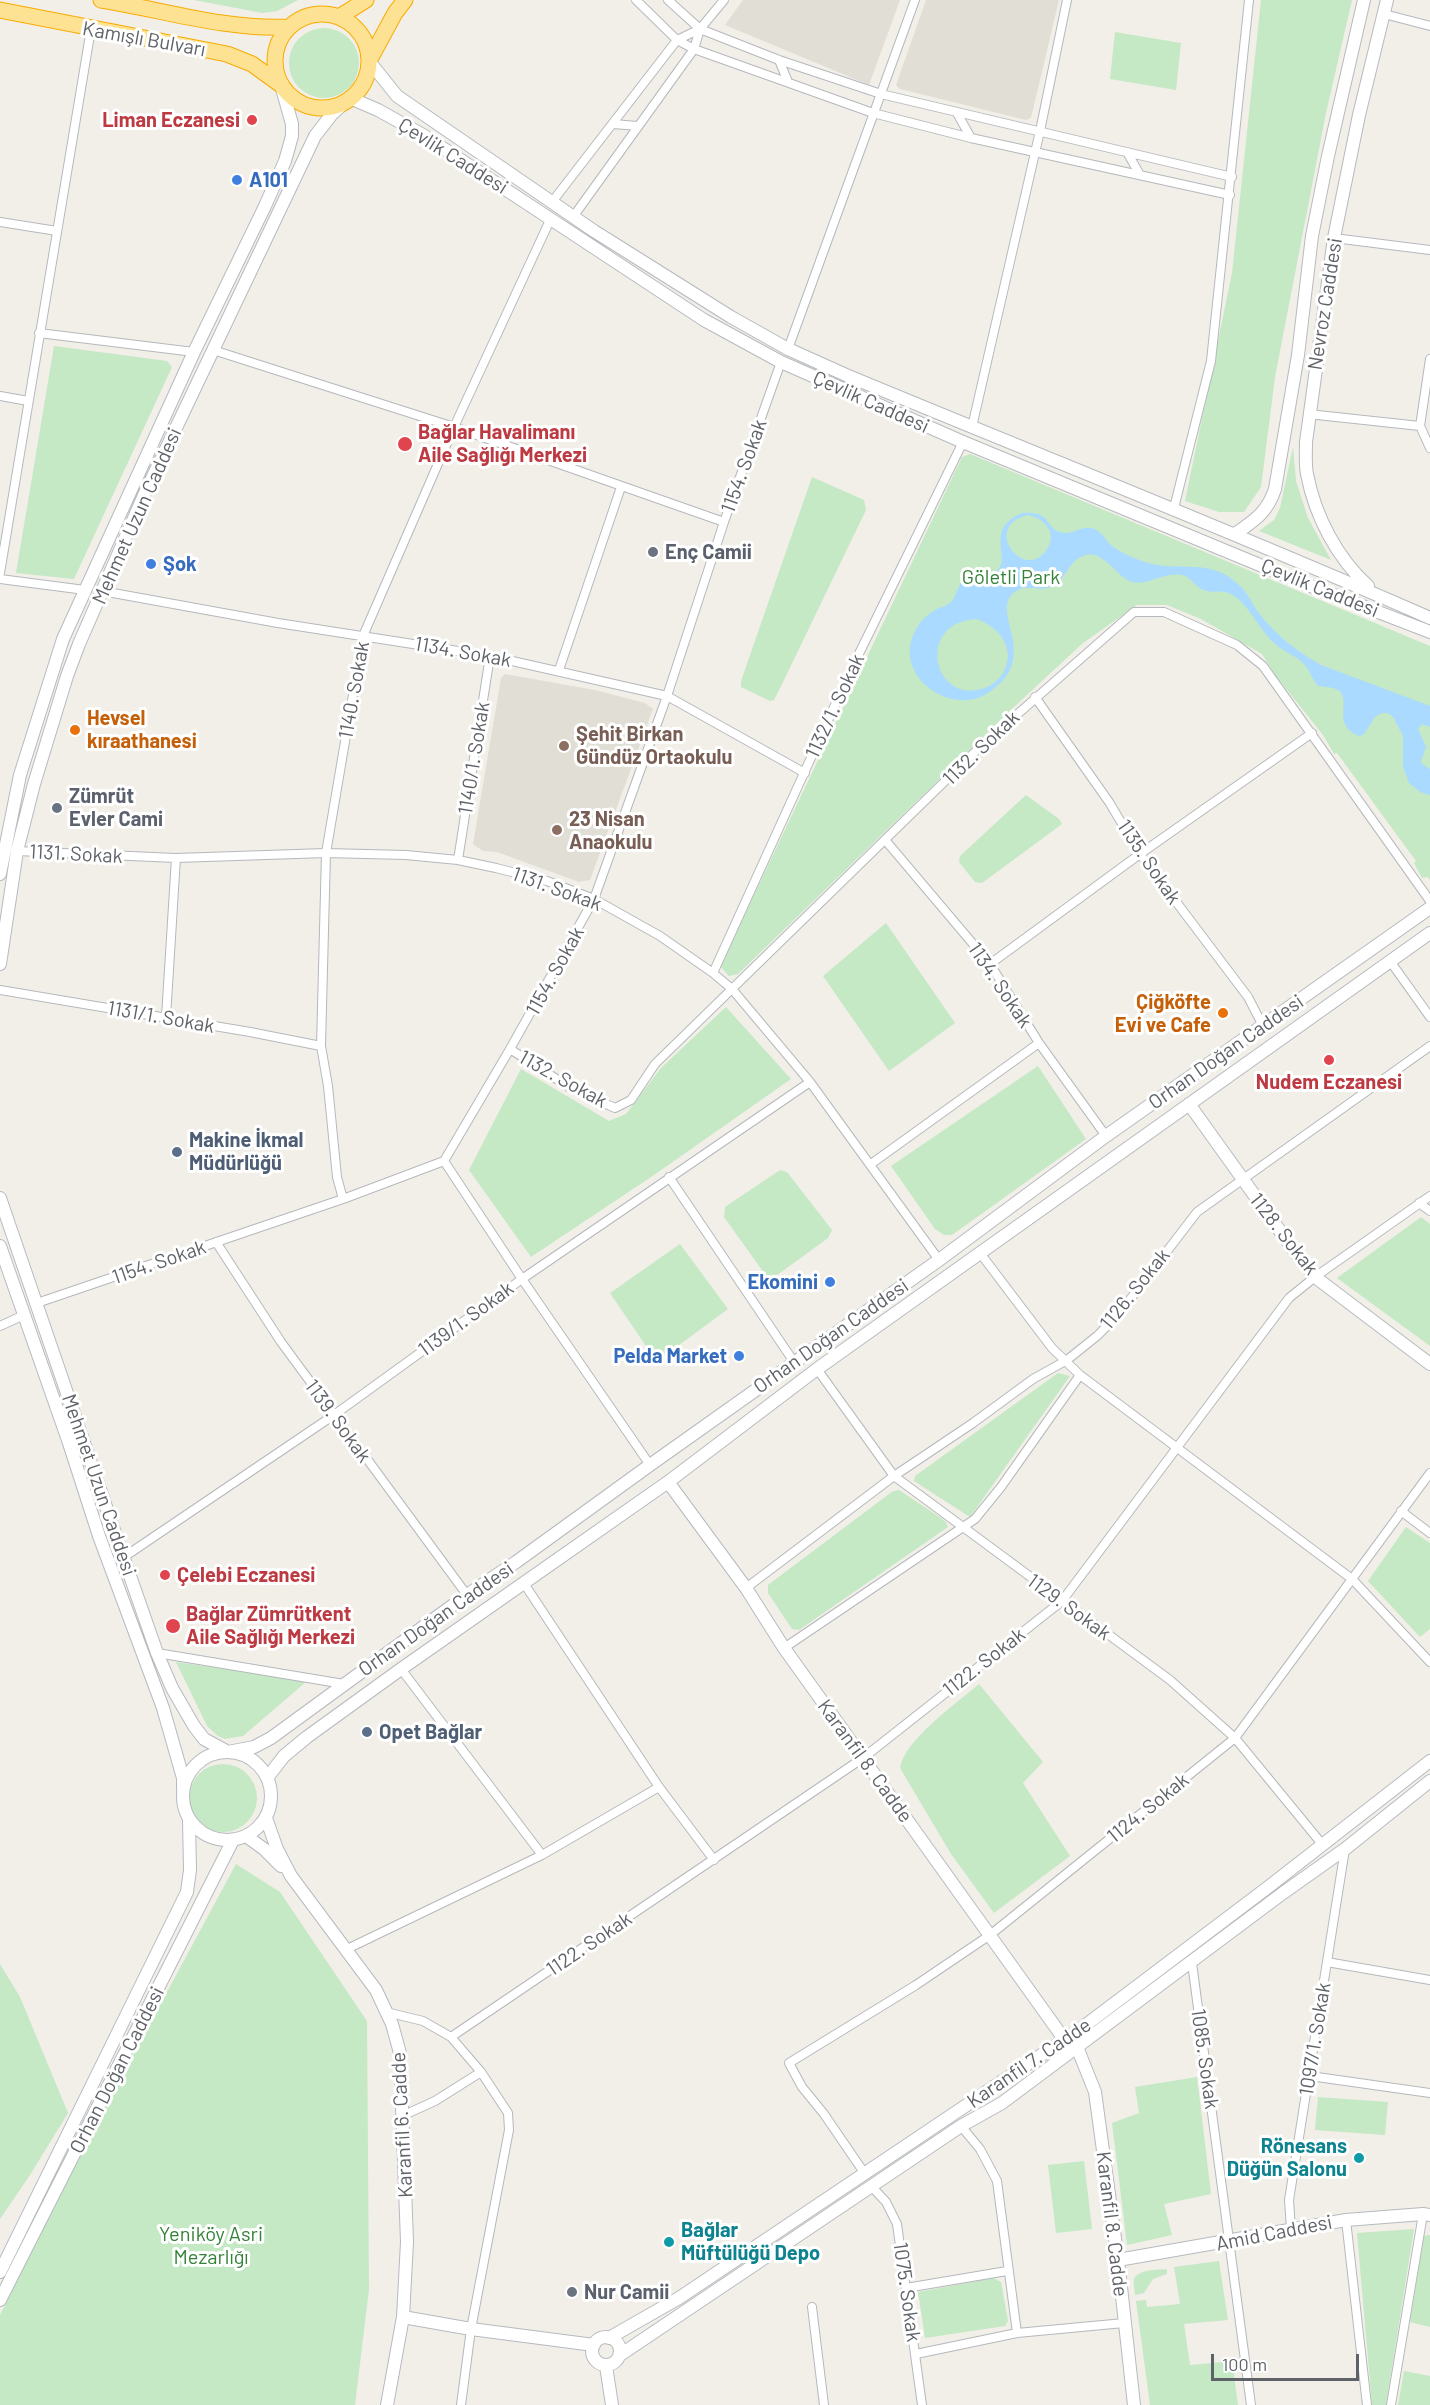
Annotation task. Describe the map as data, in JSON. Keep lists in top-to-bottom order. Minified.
{"streets":{"highway":["Kamışlı Bulvarı"],"main road":["Çevlik Caddesi","Nevroz Caddesi","Mehmet Uzun Caddesi","Orhan Doğan Caddesi","1128. Sokak","Karanfil 8. Cadde","Karanfil 7. Cadde","Karanfil 6. Cadde","Amid Caddesi"],"street":["1154. Sokak","1134. Sokak","1140. Sokak","1132/1. Sokak","1132. Sokak","1140/1. Sokak","1131. Sokak","1135. Sokak","1131/1. Sokak","1126. Sokak","1139/1. Sokak","1139. Sokak","1129. Sokak","1122. Sokak","1124. Sokak","1097/1. Sokak","1085. Sokak","1075. Sokak"]},"crossings":[["Kamışlı Bulvarı","Çevlik Caddesi"],["Kamışlı Bulvarı","Mehmet Uzun Caddesi"],["Çevlik Caddesi","Nevroz Caddesi"],["Çevlik Caddesi","1154. Sokak"],["Çevlik Caddesi","Mehmet Uzun Caddesi"],["Çevlik Caddesi","1140. Sokak"],["Çevlik Caddesi","1132/1. Sokak"],["1154. Sokak","Mehmet Uzun Caddesi"],["1154. Sokak","1134. Sokak"],["1154. Sokak","1140. Sokak"],["1154. Sokak","1132. Sokak"],["1154. Sokak","1131. Sokak"],["1154. Sokak","1139. Sokak"],["Mehmet Uzun Caddesi","1134. Sokak"],["Mehmet Uzun Caddesi","1131. Sokak"],["Mehmet Uzun Caddesi","Orhan Doğan Caddesi"],["Mehmet Uzun Caddesi","1139/1. Sokak"],["1134. Sokak","1140. Sokak"],["1134. Sokak","1132/1. Sokak"],["1134. Sokak","1132. Sokak"],["1134. Sokak","1140/1. Sokak"],["1134. Sokak","Orhan Doğan Caddesi"],["1140. Sokak","1131. Sokak"],["1140. Sokak","1131/1. Sokak"],["1132/1. Sokak","1131. Sokak"],["1132. Sokak","1131. Sokak"],["1132. Sokak","1135. Sokak"],["1140/1. Sokak","1131. Sokak"],["1131. Sokak","Orhan Doğan Caddesi"],["1131. Sokak","1139/1. Sokak"],["1135. Sokak","Orhan Doğan Caddesi"],["Orhan Doğan Caddesi","1139. Sokak"],["1128. Sokak","1126. Sokak"],["1128. Sokak","1122. Sokak"],["1126. Sokak","1129. Sokak"],["1126. Sokak","Karanfil 8. Cadde"],["1139/1. Sokak","1139. Sokak"],["1129. Sokak","1122. Sokak"],["1129. Sokak","1124. Sokak"],["1129. Sokak","Karanfil 7. Cadde"],["1122. Sokak","Karanfil 8. Cadde"],["Karanfil 8. Cadde","1124. Sokak"],["Karanfil 8. Cadde","Karanfil 7. Cadde"],["Karanfil 8. Cadde","Amid Caddesi"],["1124. Sokak","Karanfil 7. Cadde"],["1097/1. Sokak","Karanfil 7. Cadde"],["1097/1. Sokak","Amid Caddesi"],["1085. Sokak","Karanfil 7. Cadde"],["1085. Sokak","Amid Caddesi"],["Karanfil 7. Cadde","1075. Sokak"]],"parks":["Göletli Park","Yeniköy Asri Mezarlığı"],"places":["Liman Eczanesi","A101","Bağlar Havalimanı Aile Sağlığı Merkezi","Enç Camii","Şok","Hevsel kıraathanesi","Şehit Birkan Gündüz Ortaokulu","Zümrüt Evler Cami","23 Nisan Anaokulu","Çiğköfte Evi ve Cafe","Nudem Eczanesi","Makine İkmal Müdürlüğü","Ekomini","Pelda Market","Çelebi Eczanesi","Bağlar Zümrütkent Aile Sağlığı Merkezi","Opet Bağlar","Rönesans Düğün Salonu","Bağlar Müftülüğü Depo","Nur Camii"],"scale_bar":"100 m"}
